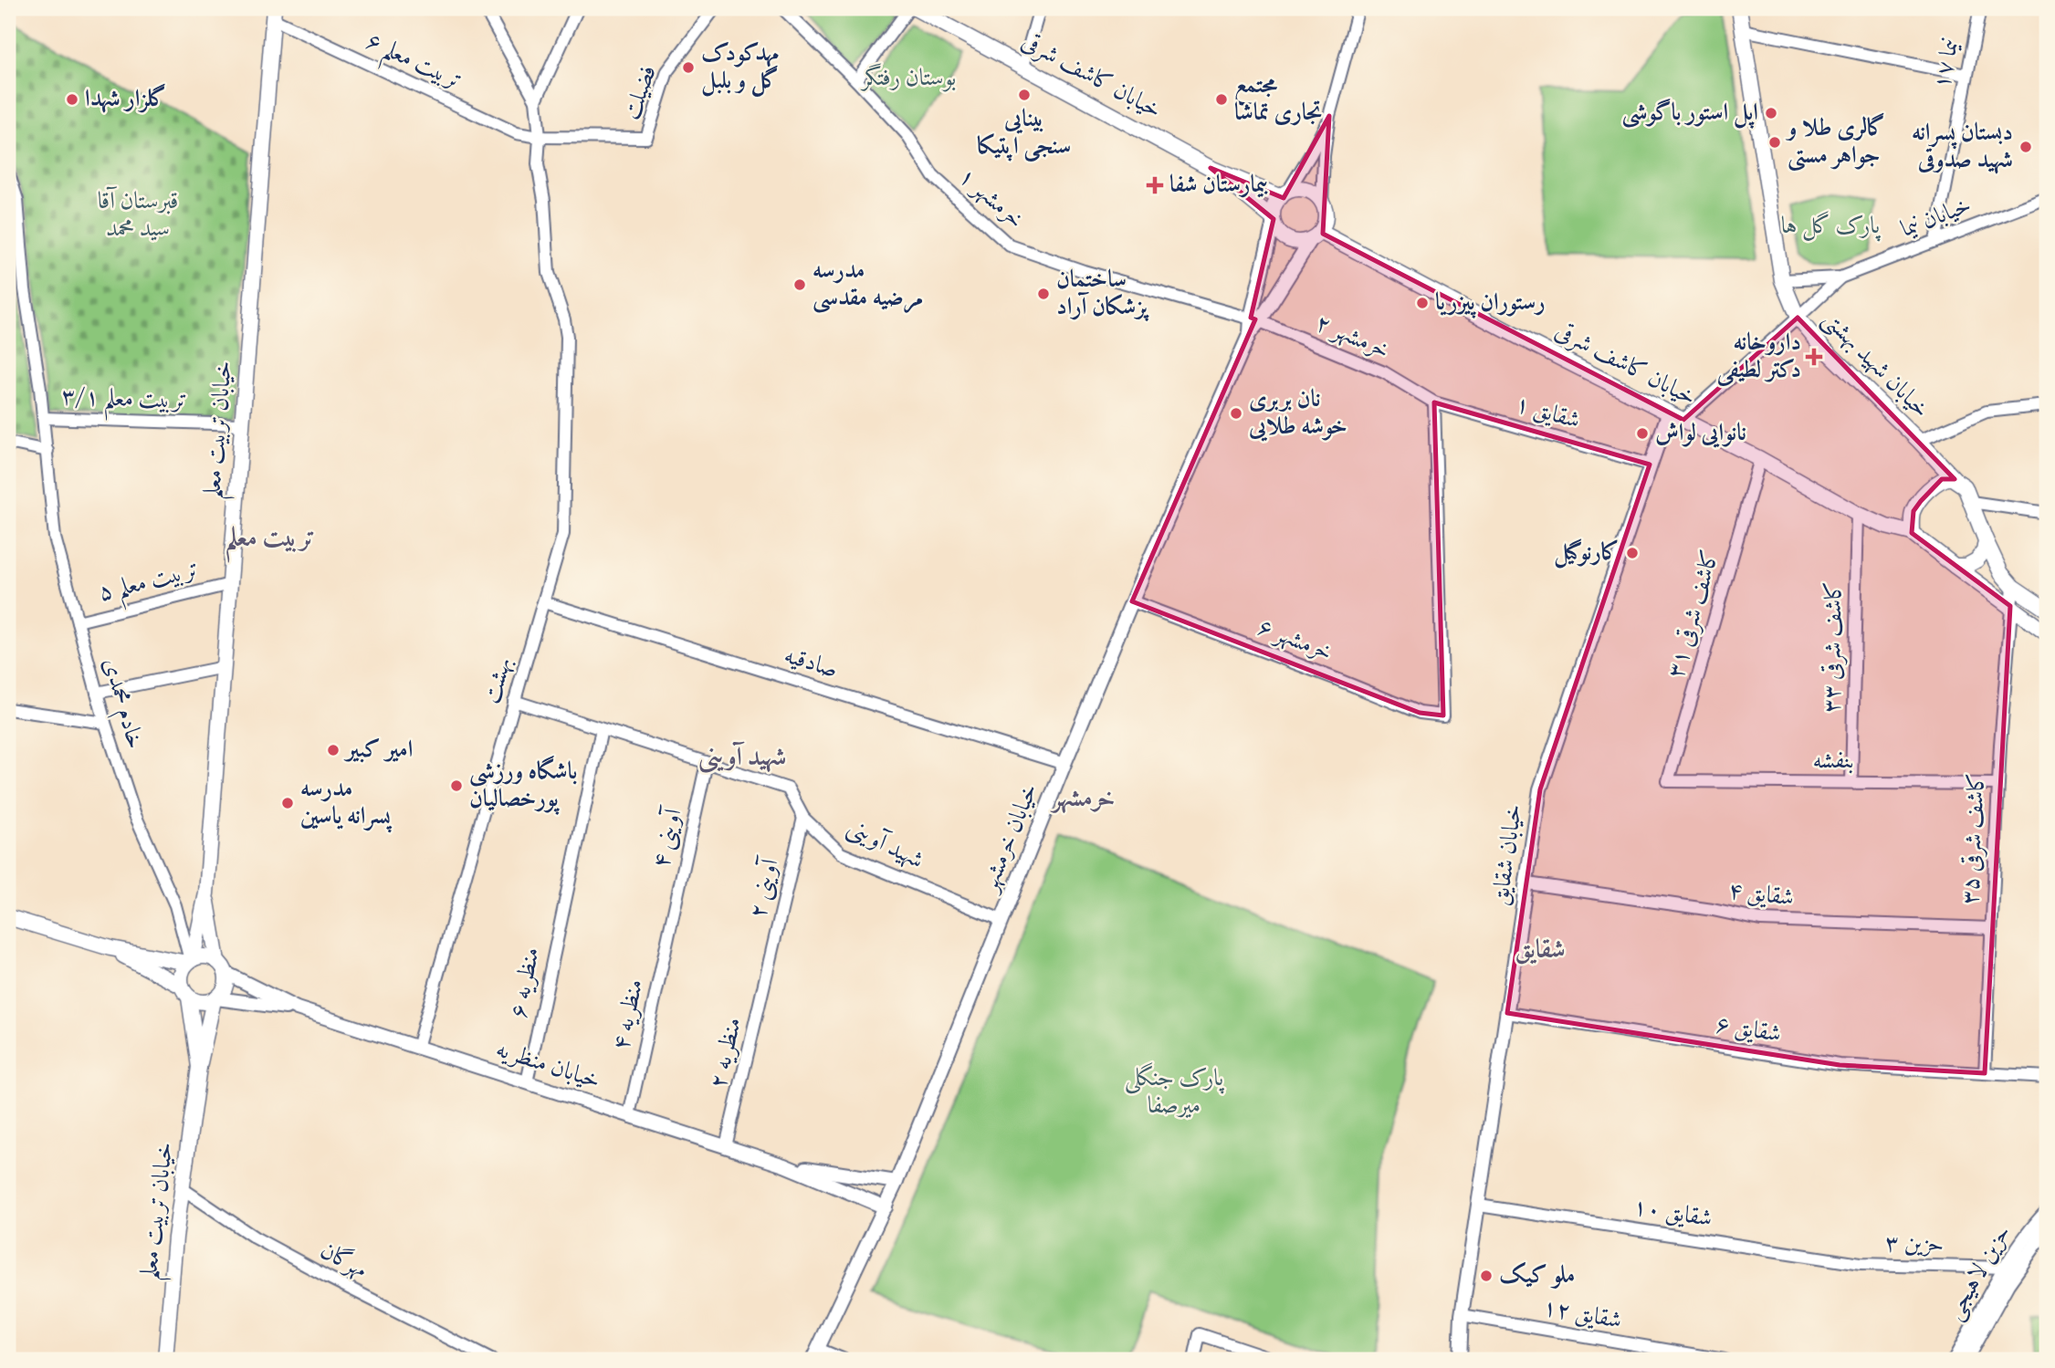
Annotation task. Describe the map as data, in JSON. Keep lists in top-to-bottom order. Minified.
{"streets":{"main road":["خیابان کاشف شرقی","خیابان شهید بهشتی","خیابان تربیت معلم"],"street":["تربیت معلم ۶","نیما ۱۷","فضیلت","خرمشهر ۱","خیابان نیما","خرمشهر ۲","تربیت معلم ۳/۱","شقایق ۱","تربیت معلم ۵","کاشف شرقی ۳۱","خرمشهر ۶","کاشف شرقی ۳۳","صادقیه","بهشت","خادم محمدی","بنفشه","خیابان خرمشهر","آوینی ۴","کاشف شرقی ۳۵","شهید آوینی","خیابان شقایق","آوینی ۲","شقایق ۴","منظریه ۶","منظریه ۴","شقایق ۶","منظریه ۲","خیابان منظریه","شقایق ۱۰","حزین ۳","مهرگان","حزین لاهیجی","شقایق ۱۲"]},"crossings":[["تربیت معلم ۶","فضیلت"],["تربیت معلم ۶","خیابان تربیت معلم"],["تربیت معلم ۶","بهشت"],["نیما ۱۷","خیابان نیما"],["خیابان کاشف شرقی","خیابان نیما"],["خیابان کاشف شرقی","خیابان شهید بهشتی"],["خیابان کاشف شرقی","کاشف شرقی ۳۱"],["خیابان کاشف شرقی","کاشف شرقی ۳۳"],["خیابان کاشف شرقی","خیابان خرمشهر"],["خیابان کاشف شرقی","خیابان شقایق"],["فضیلت","بهشت"],["خرمشهر ۱","خرمشهر ۲"],["خرمشهر ۱","خیابان خرمشهر"],["خیابان نیما","خیابان شهید بهشتی"],["خرمشهر ۲","شقایق ۱"],["خرمشهر ۲","خرمشهر ۶"],["خرمشهر ۲","خیابان خرمشهر"],["تربیت معلم ۳/۱","خیابان تربیت معلم"],["شقایق ۱","خرمشهر ۶"],["شقایق ۱","خیابان شقایق"],["خیابان تربیت معلم","تربیت معلم ۵"],["خیابان تربیت معلم","مهرگان"],["تربیت معلم ۵","خادم محمدی"],["کاشف شرقی ۳۱","بنفشه"],["خرمشهر ۶","خیابان خرمشهر"],["کاشف شرقی ۳۳","بنفشه"],["صادقیه","بهشت"],["صادقیه","خیابان خرمشهر"],["بهشت","شهید آوینی"],["بهشت","خیابان منظریه"],["بنفشه","کاشف شرقی ۳۵"],["خیابان خرمشهر","شهید آوینی"],["آوینی ۴","شهید آوینی"],["آوینی ۴","منظریه ۴"],["کاشف شرقی ۳۵","شقایق ۴"],["کاشف شرقی ۳۵","شقایق ۶"],["شهید آوینی","آوینی ۲"],["شهید آوینی","منظریه ۶"],["خیابان شقایق","شقایق ۴"],["خیابان شقایق","شقایق ۶"],["خیابان شقایق","شقایق ۱۰"],["خیابان شقایق","شقایق ۱۲"],["آوینی ۲","منظریه ۲"],["منظریه ۶","خیابان منظریه"],["منظریه ۴","خیابان منظریه"],["منظریه ۲","خیابان منظریه"],["شقایق ۱۰","حزین ۳"],["حزین ۳","حزین لاهیجی"]],"districts":["تربیت معلم","شهید آوینی","خرمشهر","شقایق"],"parks":["بوستان رفتگر","قبرستان آقا سید محمد","پارک گل ها","پارک جنگلی میرصفا"],"places":{"other":["مهدکودک گل و بلبل","بینایی سنجی اپتیکا","گلزار شهدا","مجتمع تجاری تماشا","اپل استور باگوشی","گالری طلا و جواهر مستی","دبستان پسرانه شهید صدوقی","مدرسه مرضیه مقدسی","ساختمان پزشکان آراد","رستوران پیزریا","نان بربری خوشه طلایی","نانوایی لواش","کارنوگیل","امیر کبیر","باشگاه ورزشی پورخصالیان","مدرسه پسرانه یاسین","ملو کیک"],"health":["بیمارستان شفا","داروخانه دکتر لطیفی"]}}
